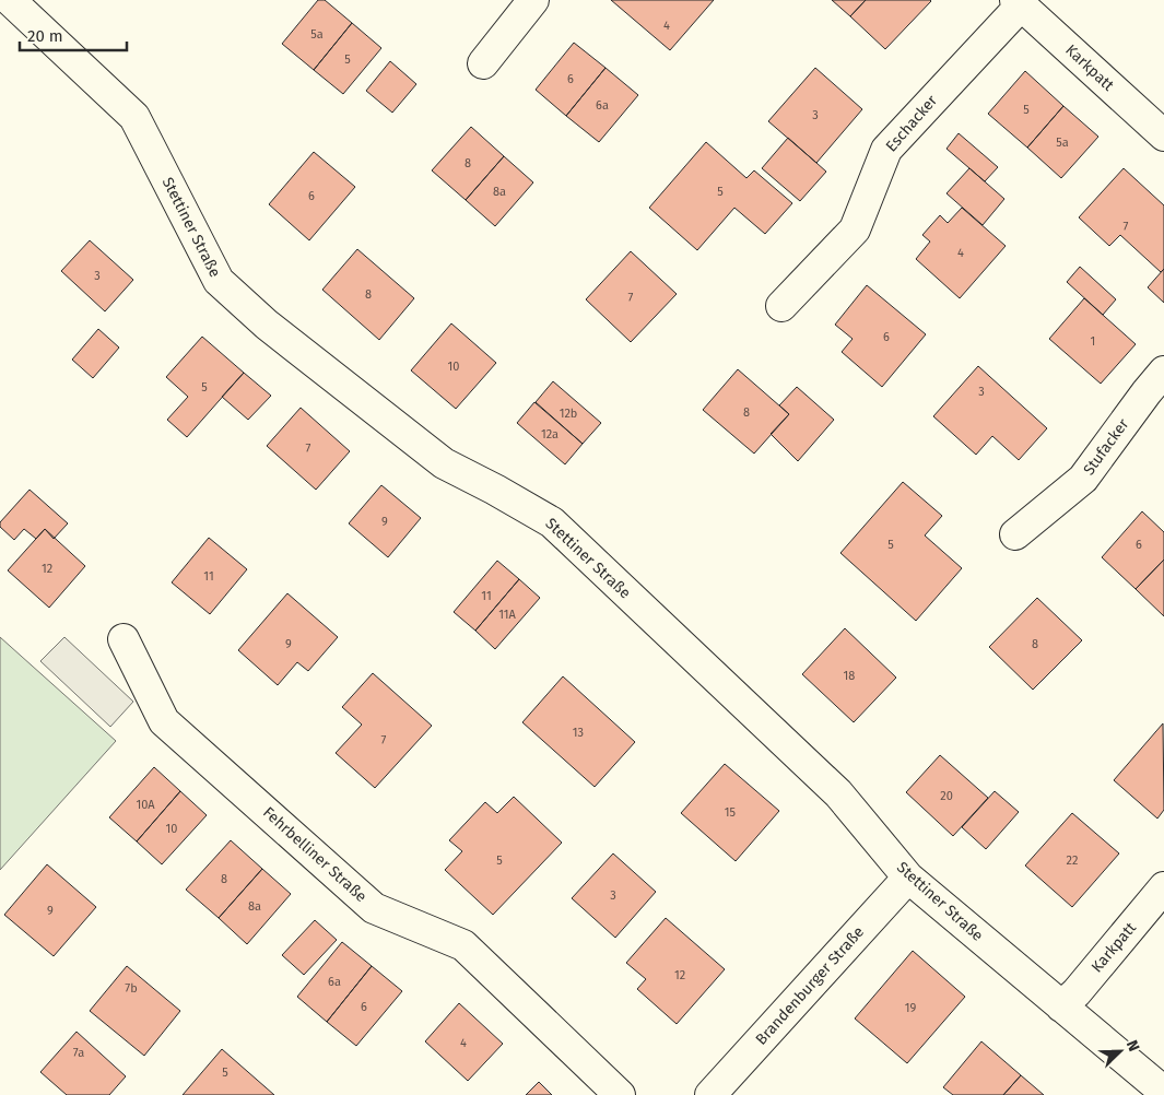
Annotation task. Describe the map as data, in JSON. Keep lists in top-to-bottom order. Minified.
{"streets":{"street":["Karkpatt","Eschacker","Stettiner Straße","Stufacker","Fehrbelliner Straße","Brandenburger Straße"]},"crossings":[["Karkpatt","Eschacker"],["Karkpatt","Stettiner Straße"],["Stettiner Straße","Brandenburger Straße"]],"house_numbers":["4","5a","5","6","6a","5","3","5a","8","8a","5","6","7","4","3","8","7","6","1","10","5","3","8","12b","12a","7","9","5","6","12","11","11","11A","9","8","18","13","7","20","10A","15","10","5","22","8","3","8a","9","12","6a","7b","6","19","4","7a","5"],"scale_bar":"20 m","north":"top right"}
